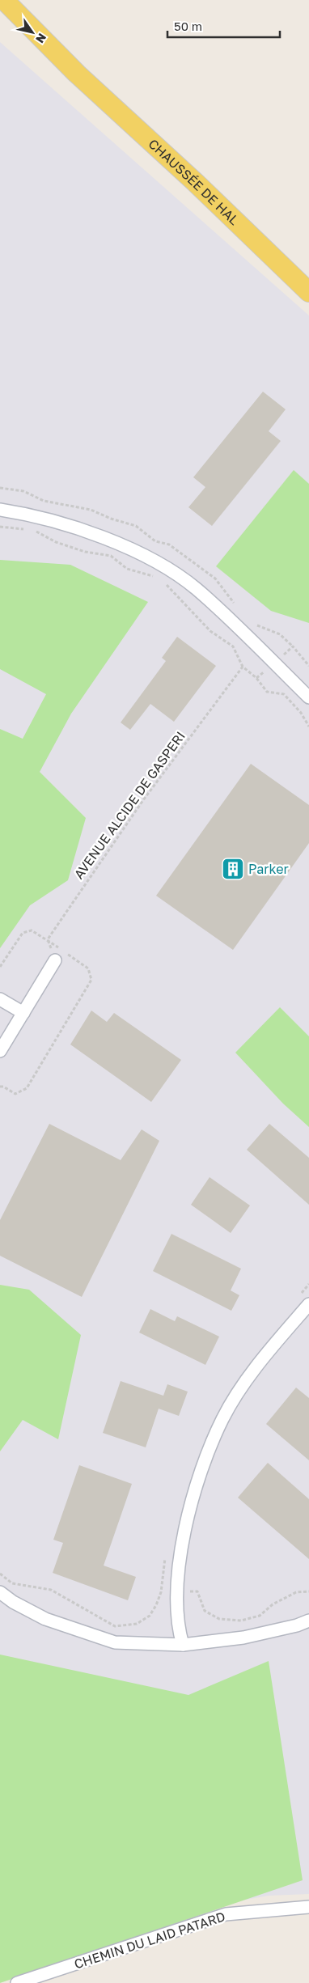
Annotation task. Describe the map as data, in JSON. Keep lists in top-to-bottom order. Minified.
{"streets":{"main road":["CHAUSSÉE DE HAL"],"street":["CHEMIN DU LAID PATARD"],"path":["AVENUE ALCIDE DE GASPERI"]},"places":{"building":["Parker"]},"scale_bar":"50 m","north":"bottom right"}
